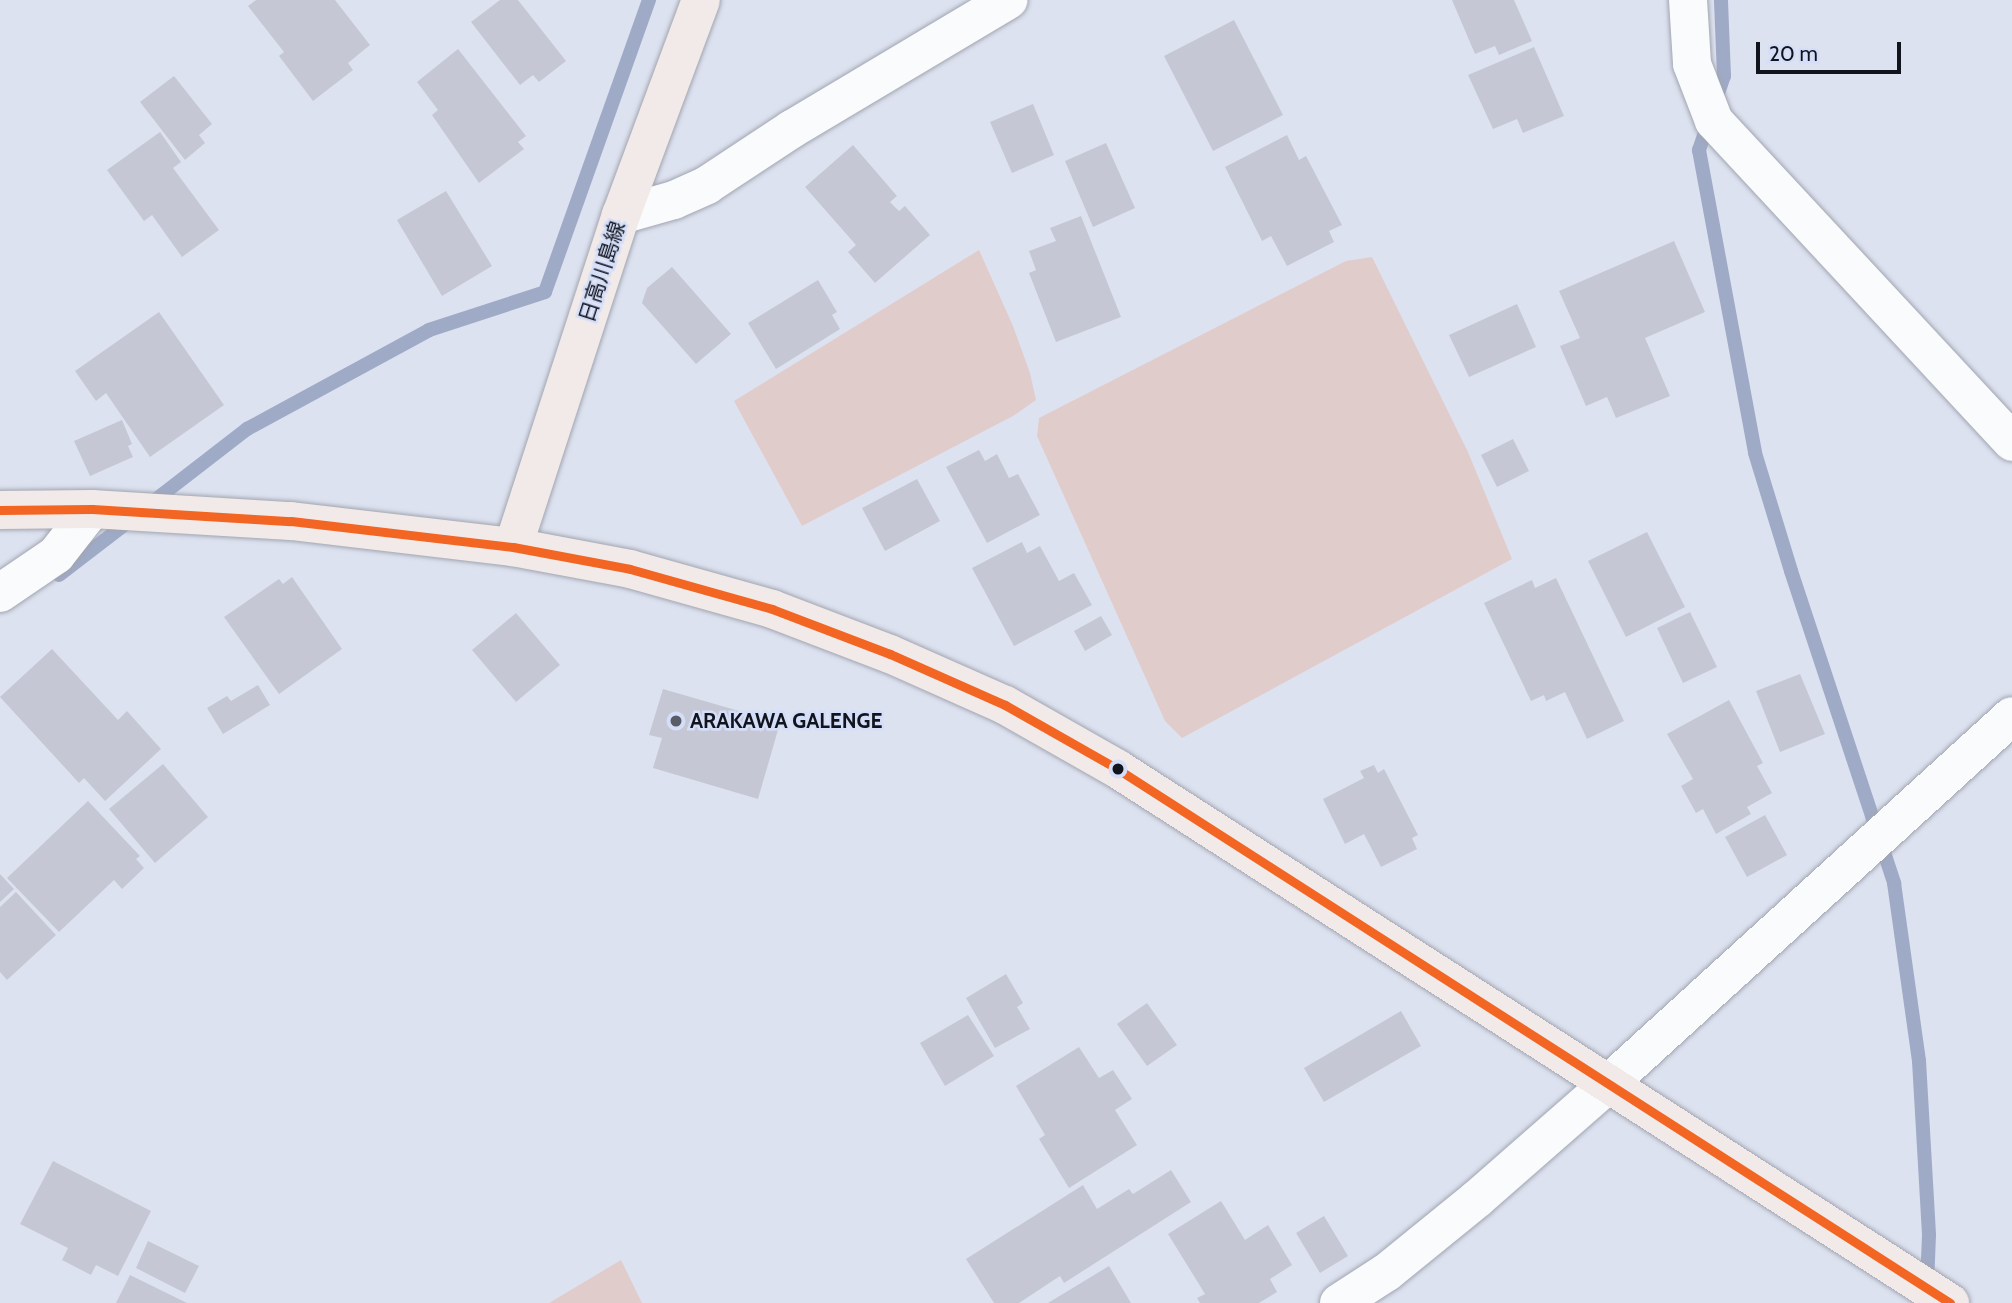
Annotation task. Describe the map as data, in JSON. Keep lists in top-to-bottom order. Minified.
{"streets":{"main road":["日高川島線"]},"places":["ARAKAWA GALENGE"],"scale_bar":"20 m"}
